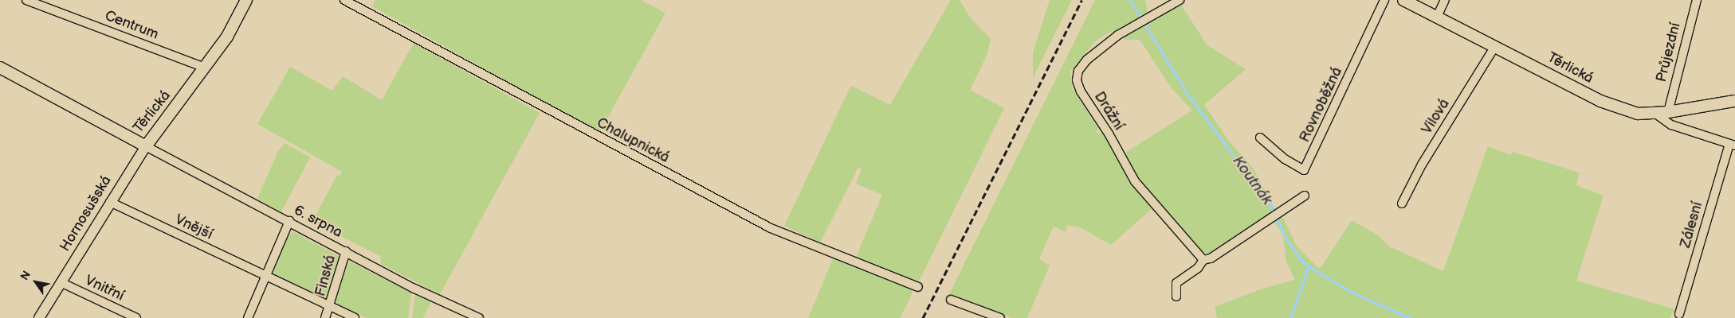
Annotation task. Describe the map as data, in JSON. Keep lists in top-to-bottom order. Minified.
{"streets":{"main road":["Těrlická"],"street":["Centrum","Průjezdní","Rovnoběžná","Drážní","Vilová","Chalupnická","Hornosušská","6. srpna","Zálesní","Vnější","Finská","Vnitřní"]},"crossings":[["Centrum","Těrlická"],["Průjezdní","Těrlická"],["Těrlická","Vilová"],["Těrlická","Hornosušská"],["Těrlická","6. srpna"],["Těrlická","Zálesní"],["Hornosušská","6. srpna"],["Hornosušská","Vnější"],["Hornosušská","Vnitřní"],["6. srpna","Finská"],["Vnější","Finská"]],"water":["Koutnák"],"north":"top left"}
